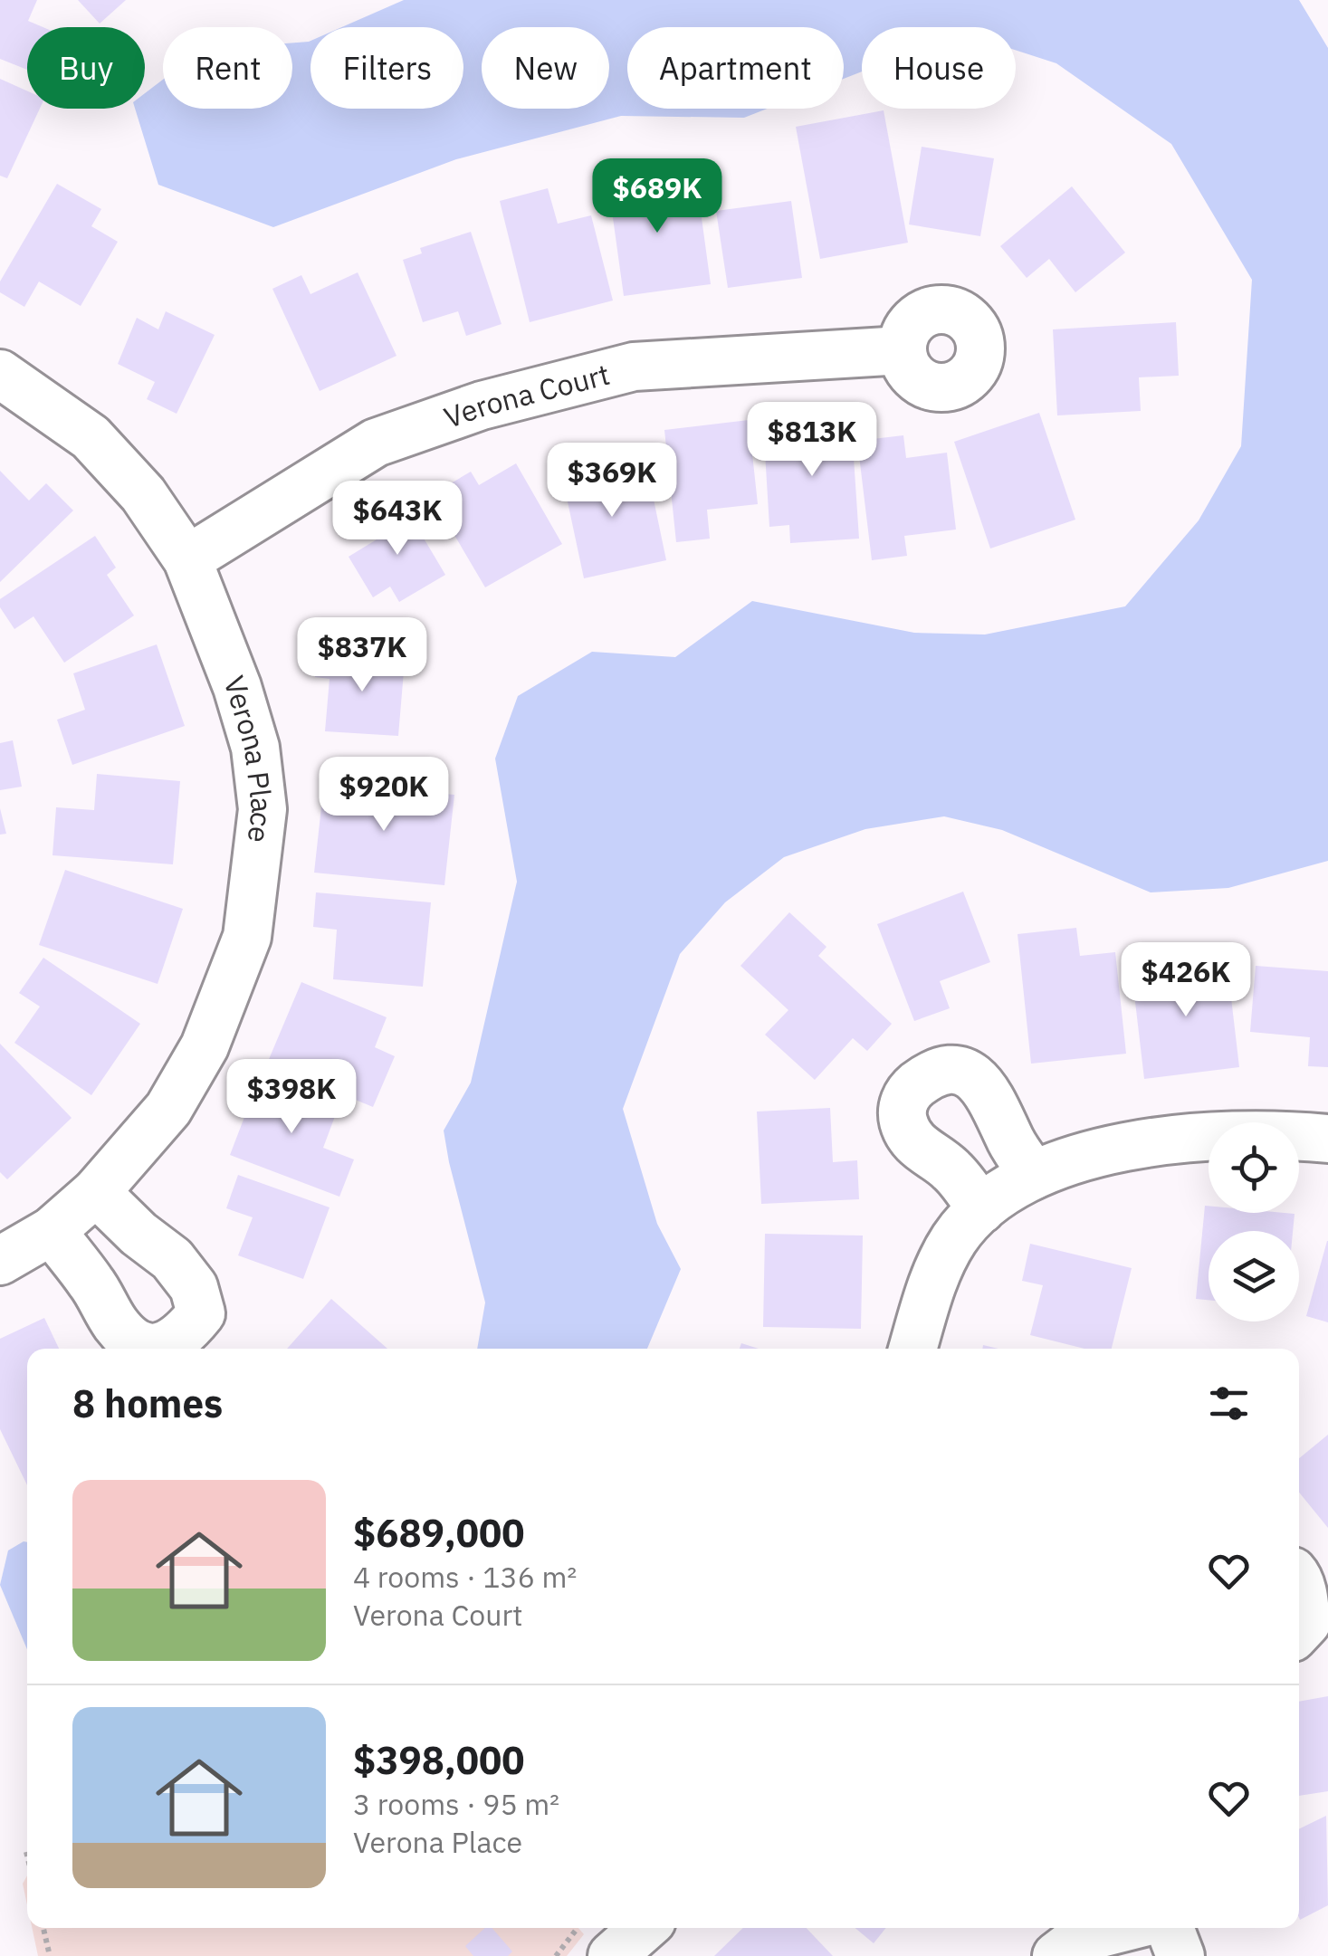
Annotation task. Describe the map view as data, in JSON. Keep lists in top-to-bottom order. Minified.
{"streets":{"street":["Verona Court","Verona Place"]},"crossings":[["Verona Court","Verona Place"]],"page":{"chip":["Buy","Rent","Filters","New","Apartment","House"],"price":["$689K","$813K","$369K","$643K","$837K","$920K","$426K","$398K"],"heading":"8 homes","list":[{"name":"$689,000","note":"4 rooms · 136 m² · Verona Court"},{"name":"$398,000","note":"3 rooms · 95 m² · Verona Place"}]}}
